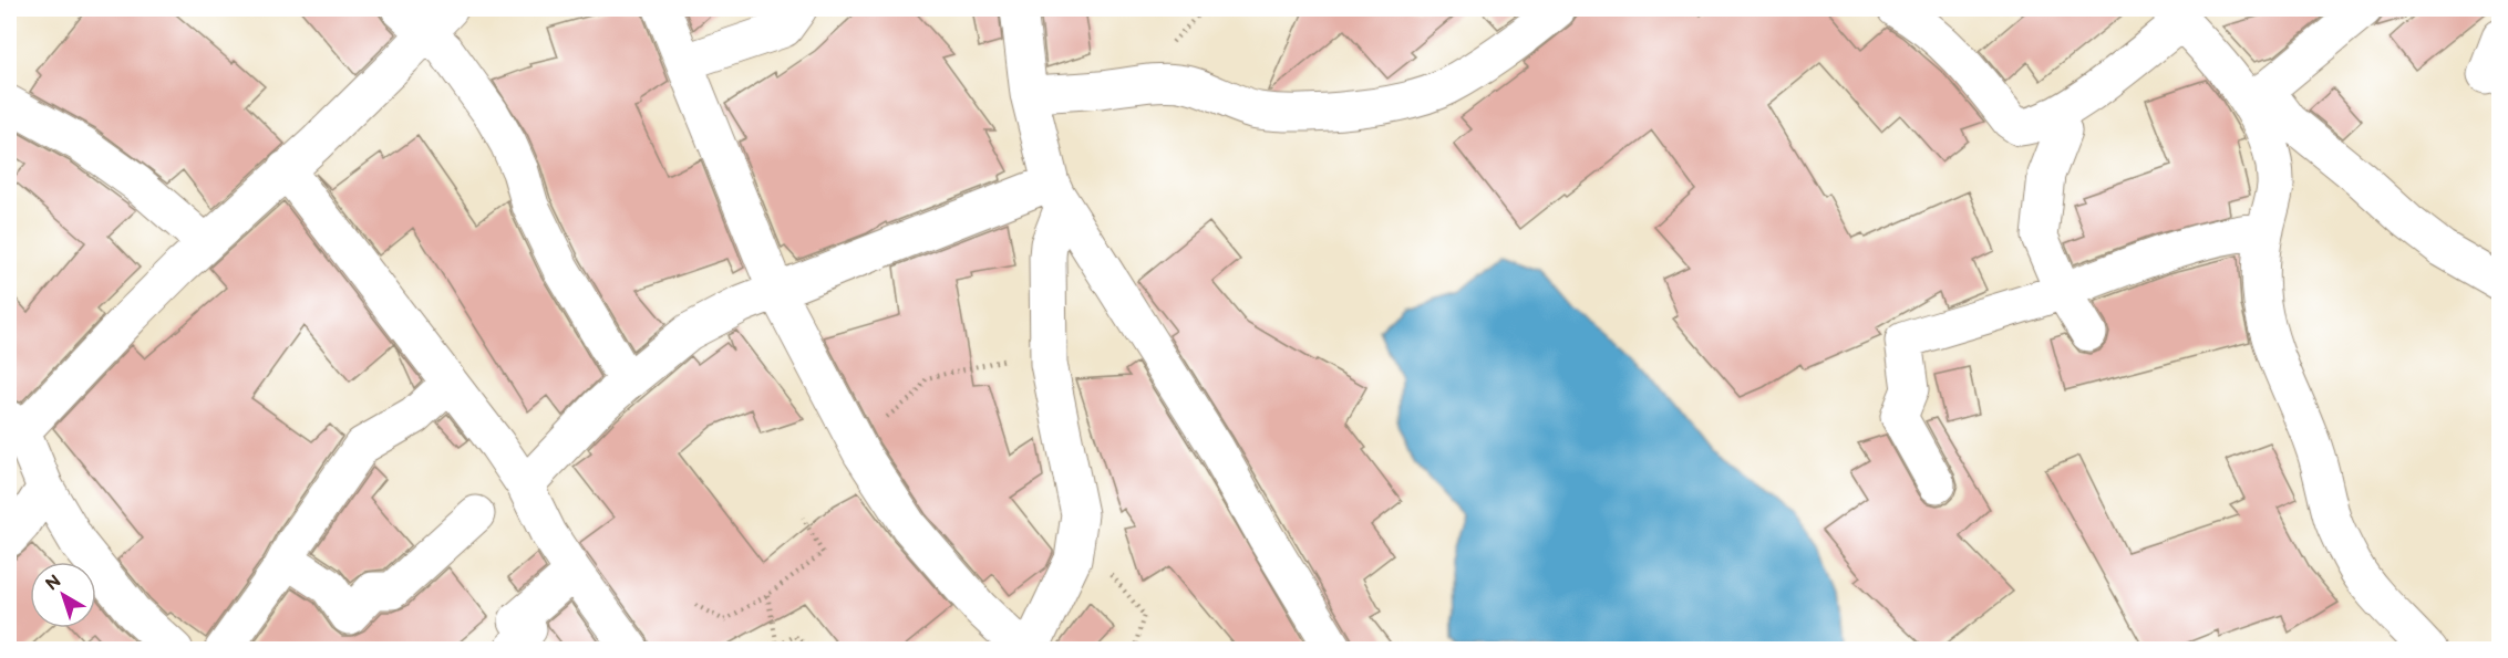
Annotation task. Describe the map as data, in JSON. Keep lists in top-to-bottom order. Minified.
{"north":"top left"}
